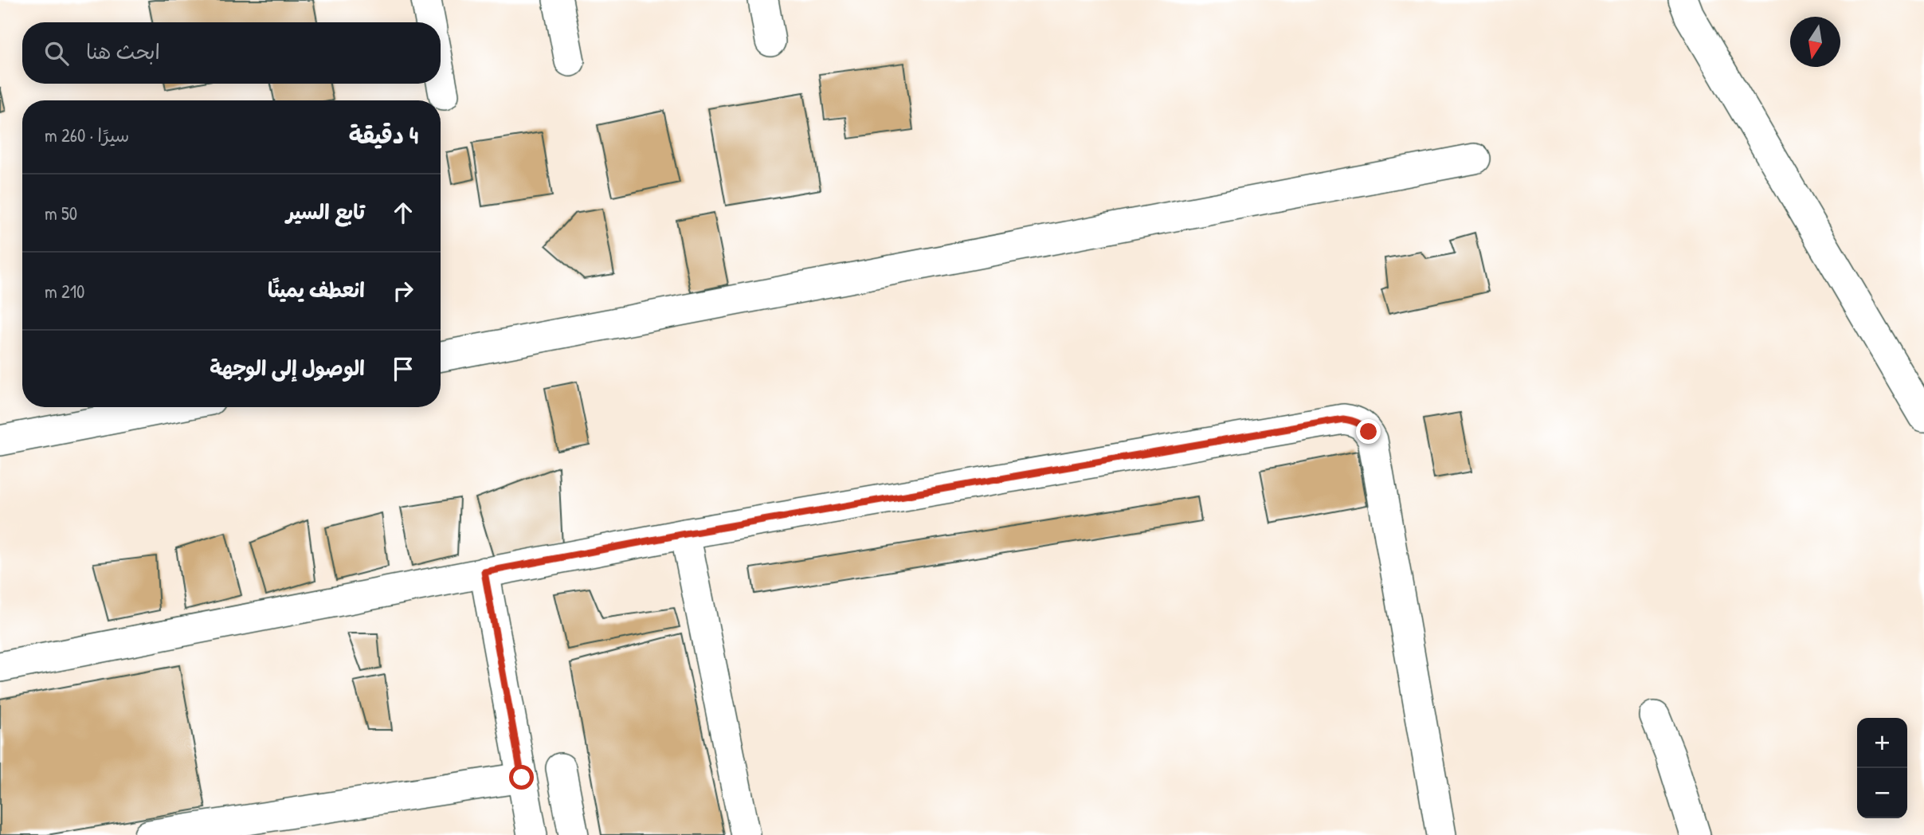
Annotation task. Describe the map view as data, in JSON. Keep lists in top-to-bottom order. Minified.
{"north":"bottom","page":{"search":"ابحث هنا","heading":["4 دقيقة","سيرًا · 260 m"],"list":[["تابع السير","50 m"],["انعطف يمينًا","210 m"],"الوصول إلى الوجهة"],"map_buttons":["+","−"]}}
